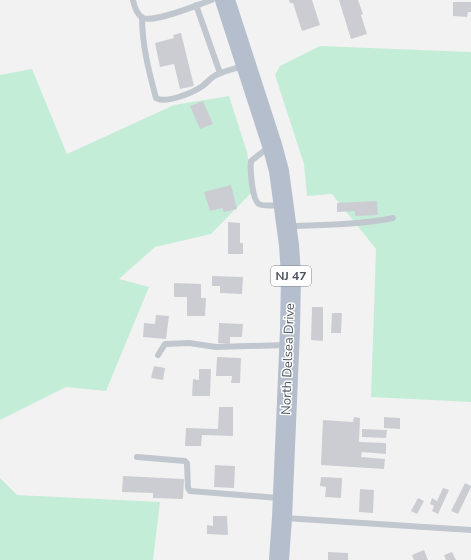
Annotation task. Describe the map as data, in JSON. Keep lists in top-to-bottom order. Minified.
{"streets":{"main road":["NJ 47","North Delsea Drive"]}}
